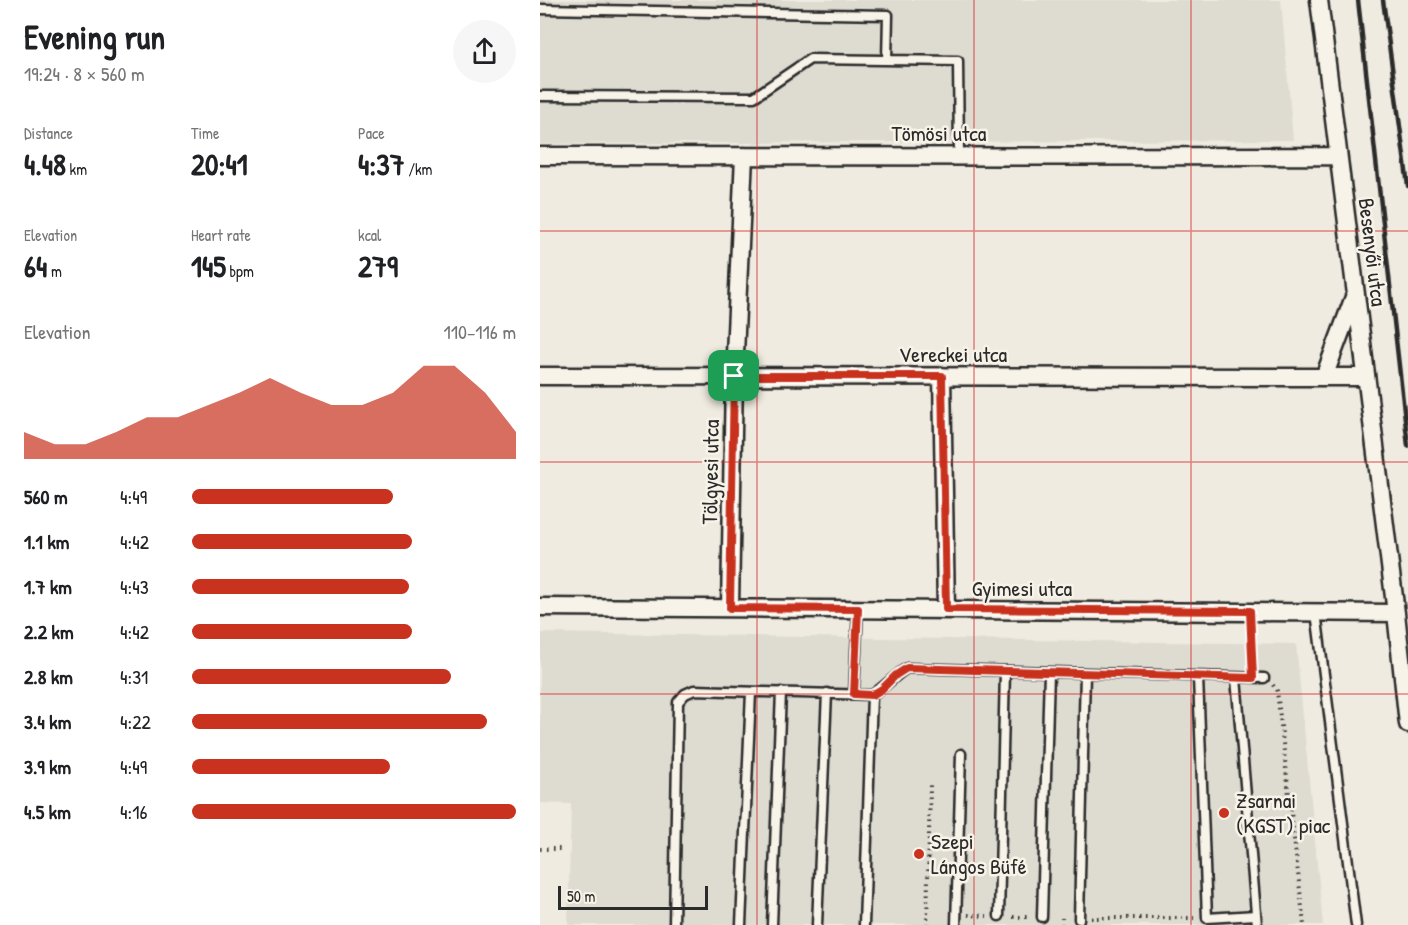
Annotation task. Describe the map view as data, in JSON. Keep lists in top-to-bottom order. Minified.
{"streets":{"street":["Tömösi utca","Besenyői utca","Vereckei utca","Tölgyesi utca","Gyimesi utca"]},"crossings":[["Tömösi utca","Besenyői utca"],["Tömösi utca","Tölgyesi utca"],["Besenyői utca","Vereckei utca"],["Besenyői utca","Gyimesi utca"],["Vereckei utca","Tölgyesi utca"],["Tölgyesi utca","Gyimesi utca"]],"places":["Zsarnai (KGST) piac","Szepi Lángos Büfé"],"scale_bar":"50 m","page":{"heading":["Evening run","19:24 · 8 × 560 m"],"stats":[["Distance","4.48 km"],["Time","20:41"],["Pace","4:37 /km"],["Elevation","64 m"],["Heart rate","145 bpm"],["kcal","279"]],"chart":["Elevation","110–116 m"],"list":[{"name":"560 m","note":"4:49"},{"name":"1.1 km","note":"4:42"},{"name":"1.7 km","note":"4:43"},{"name":"2.2 km","note":"4:42"},{"name":"2.8 km","note":"4:31"},{"name":"3.4 km","note":"4:22"},{"name":"3.9 km","note":"4:49"},{"name":"4.5 km","note":"4:16"}],"scale":"50 m"}}
